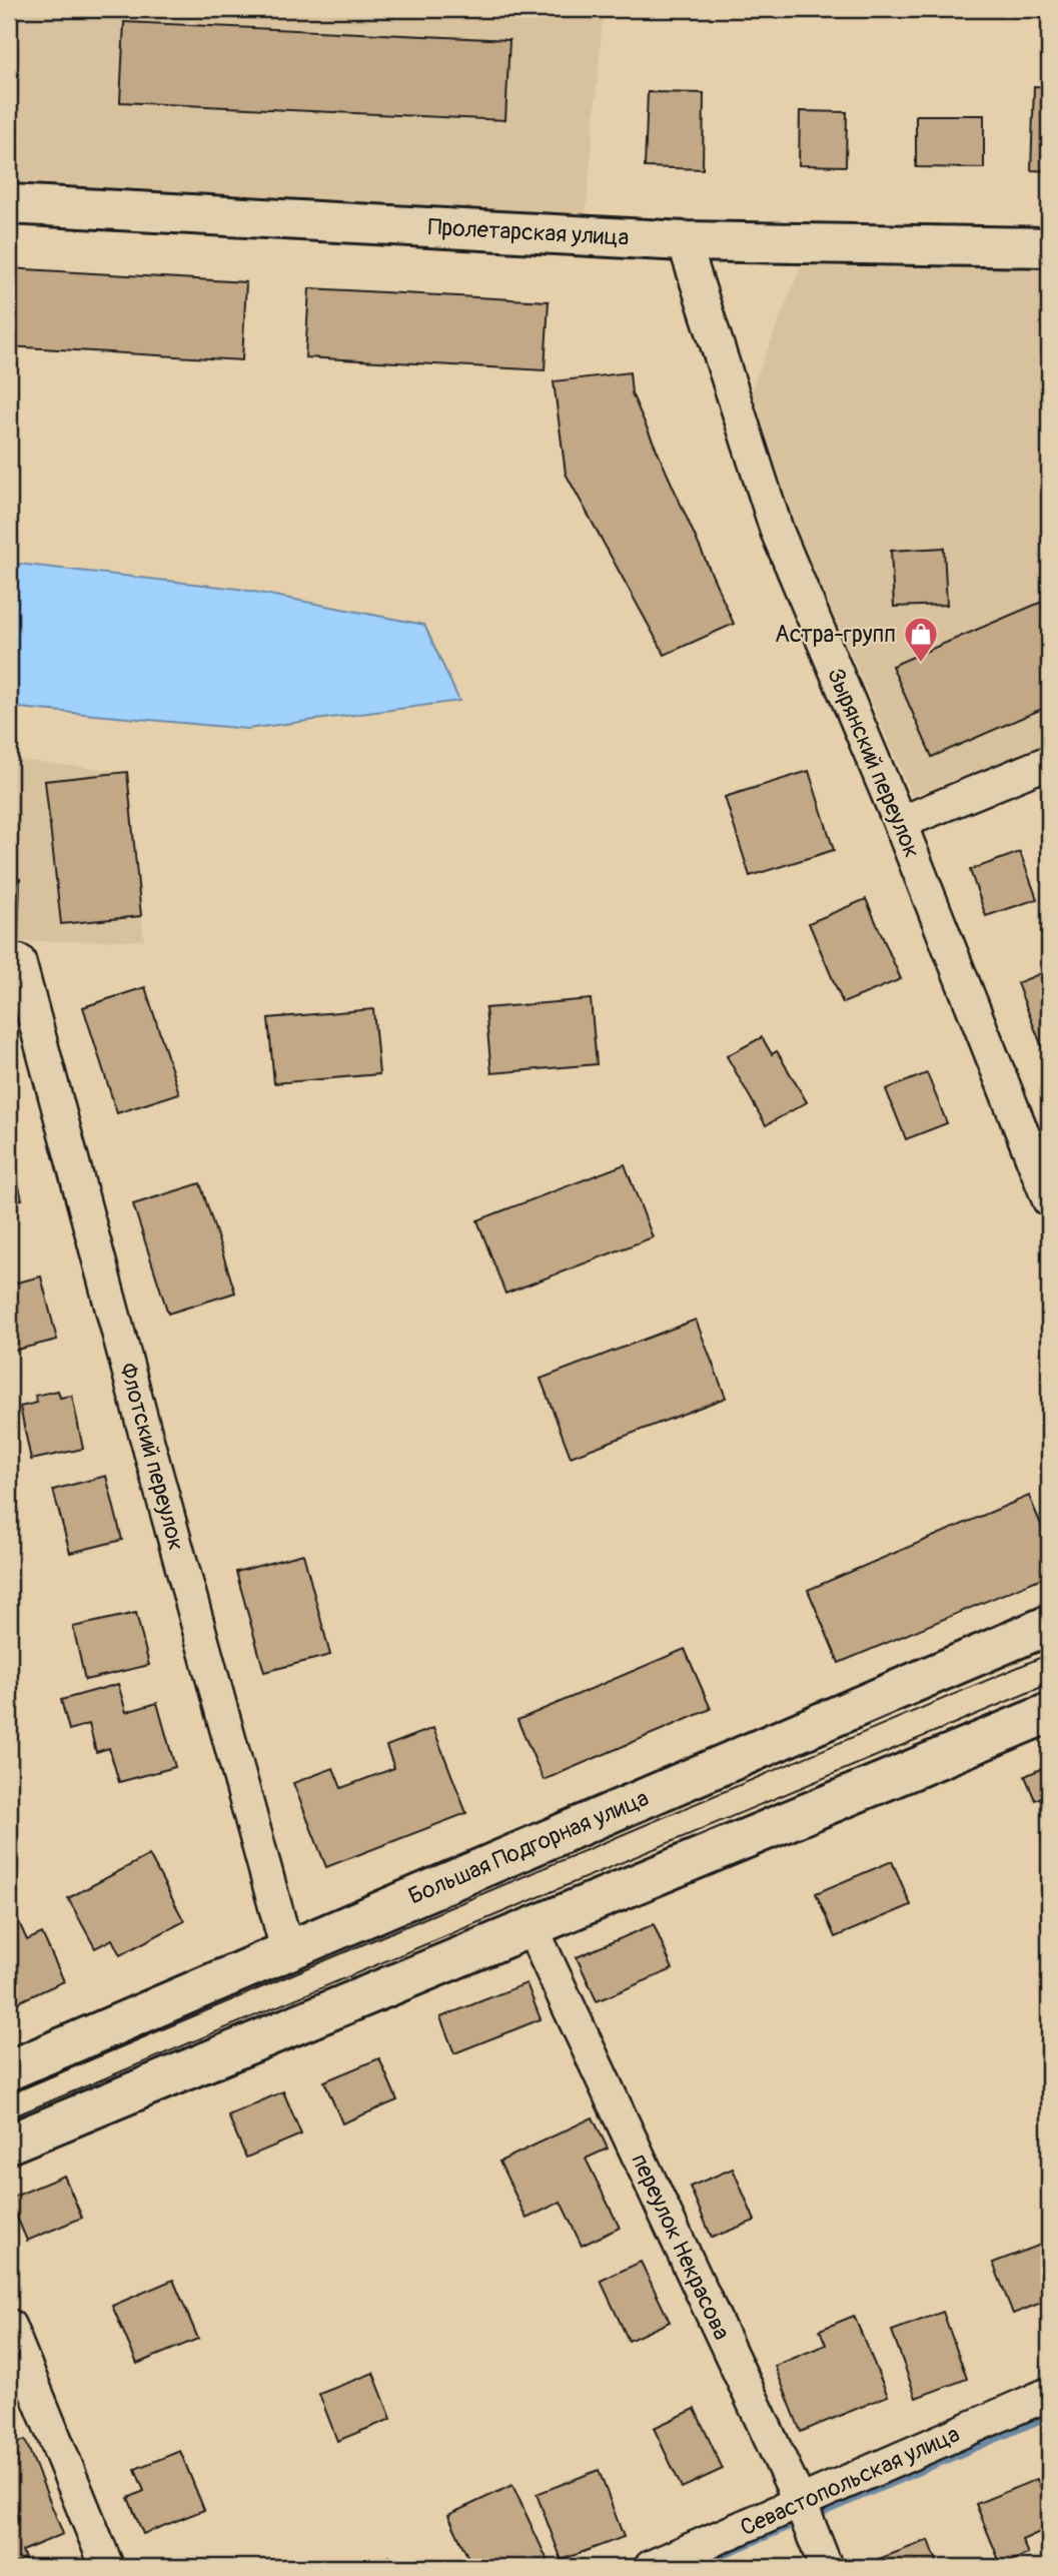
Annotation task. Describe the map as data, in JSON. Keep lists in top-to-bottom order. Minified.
{"streets":{"main road":["Пролетарская улица","Большая Подгорная улица"],"street":["Зырянский переулок","Флотский переулок","переулок Некрасова","Севастопольская улица"]},"crossings":[["Пролетарская улица","Зырянский переулок"],["Флотский переулок","Большая Подгорная улица"],["переулок Некрасова","Севастопольская улица"]],"places":{"shop":["Астра-групп"]}}
